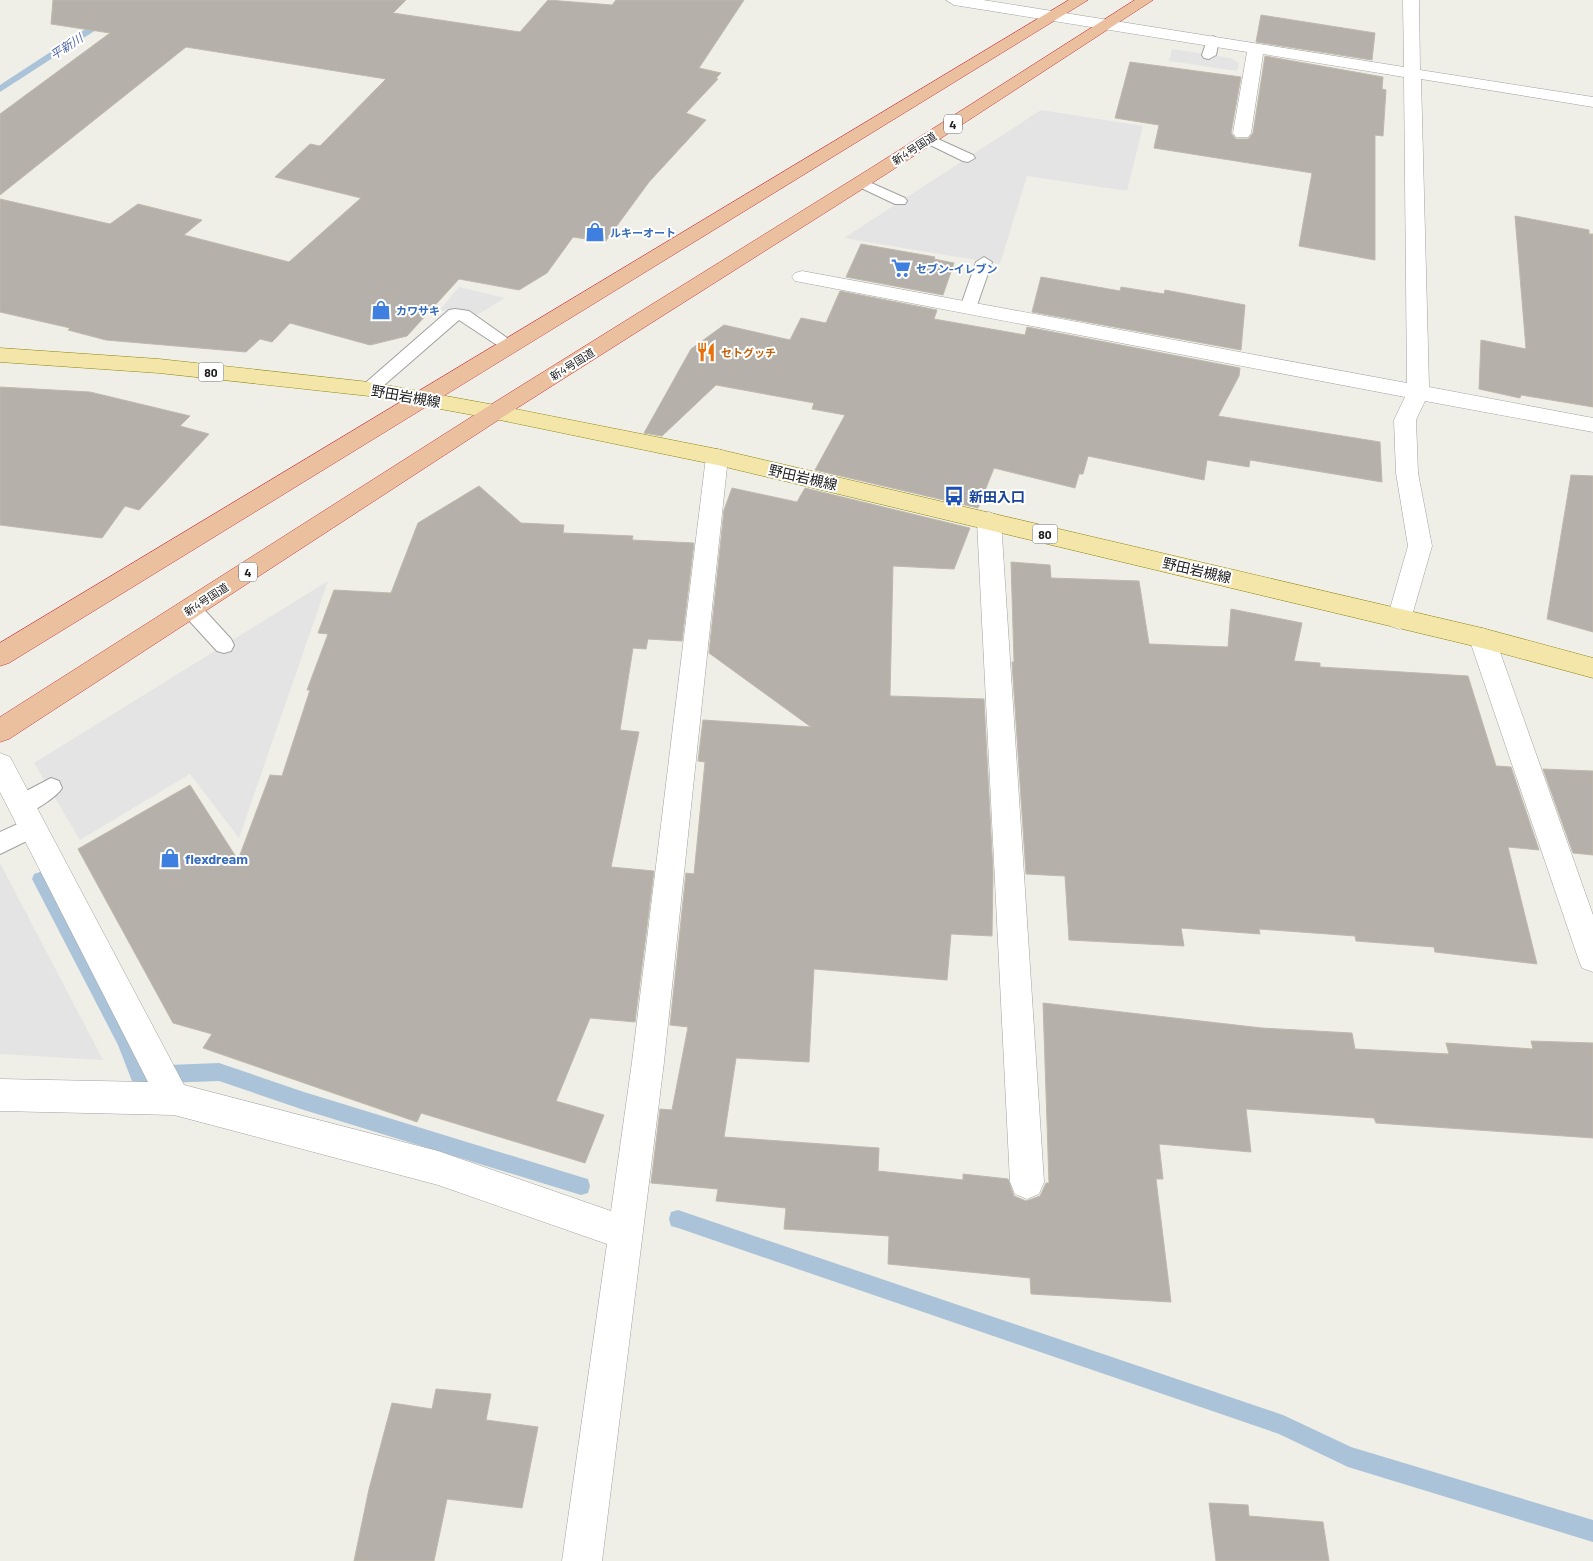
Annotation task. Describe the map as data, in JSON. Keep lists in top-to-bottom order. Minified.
{"streets":{"highway":["4","新4号国道"],"main road":["80","野田岩槻線"]},"crossings":[["新4号国道","野田岩槻線"]],"water":["平新川"],"places":{"shop":["ルキーオート","カワサキ","flexdream"],"supermarket":["セブン-イレブン"],"restaurant":["セトグッチ"],"bus stop":["新田入口"]}}
